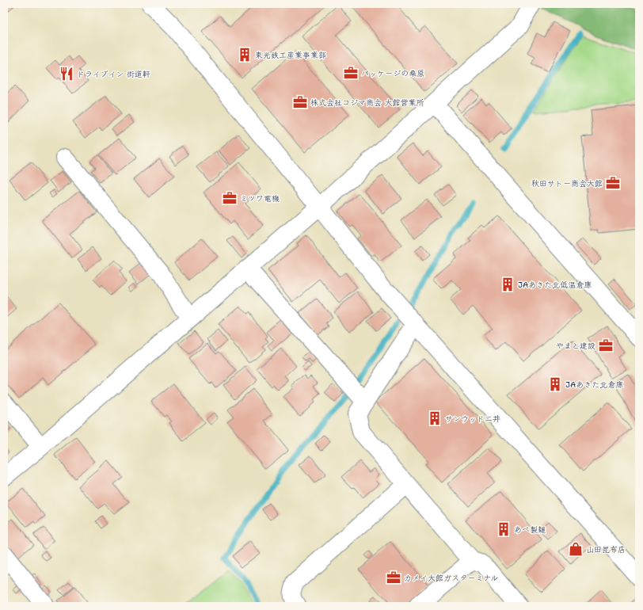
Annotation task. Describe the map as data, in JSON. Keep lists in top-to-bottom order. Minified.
{"places":{"building":["東光鉄工産業事業部","JAあきた北低温倉庫","JAあきた北倉庫","サンウッド二井","あべ製麺"],"office":["パッケージの桑原","株式会社コジマ商会 大館営業所","秋田サトー商会大館","ミツワ電機","やまと建設","カメイ大館ガスターミナル"],"restaurant":["ドライブイン 街道軒"],"shop":["山田昆布店"]}}
